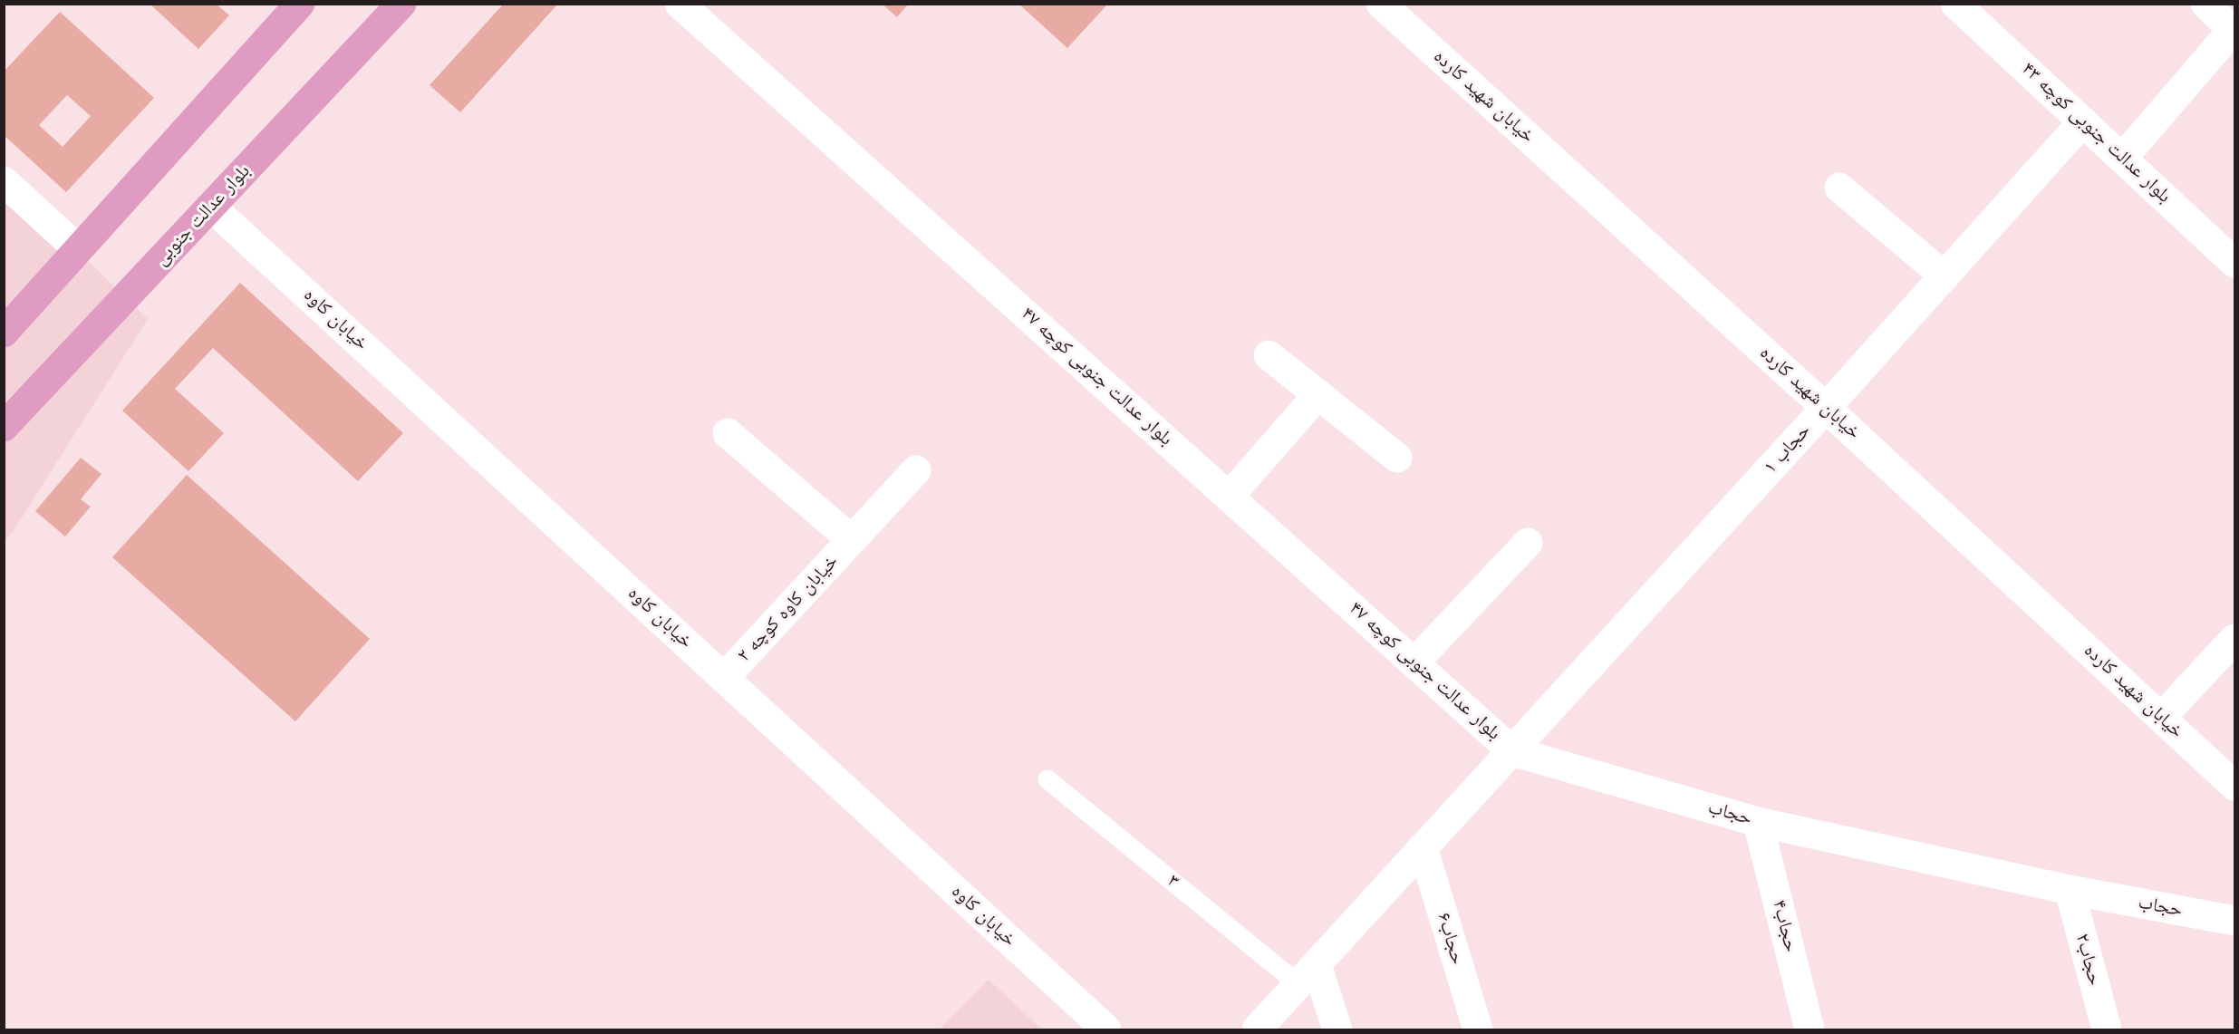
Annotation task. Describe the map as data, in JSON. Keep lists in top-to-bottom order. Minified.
{"streets":{"main road":["بلوار عدالت جنوبی"],"street":["خیابان شهید کارده","بلوار عدالت جنوبی کوچه ۴۳","خیابان کاوه","بلوار عدالت جنوبی کوچه ۴۷","حجاب ۱","خیابان کاوه کوچه ۲","حجاب","حجاب۴","حجاب۶","حجاب۲"],"lane":["۳"]},"crossings":[["خیابان شهید کارده","حجاب ۱"],["بلوار عدالت جنوبی کوچه ۴۳","حجاب ۱"],["بلوار عدالت جنوبی","خیابان کاوه"],["خیابان کاوه","خیابان کاوه کوچه ۲"],["بلوار عدالت جنوبی کوچه ۴۷","حجاب ۱"],["بلوار عدالت جنوبی کوچه ۴۷","حجاب"],["حجاب ۱","حجاب"],["حجاب","حجاب۴"],["حجاب","حجاب۲"]]}
